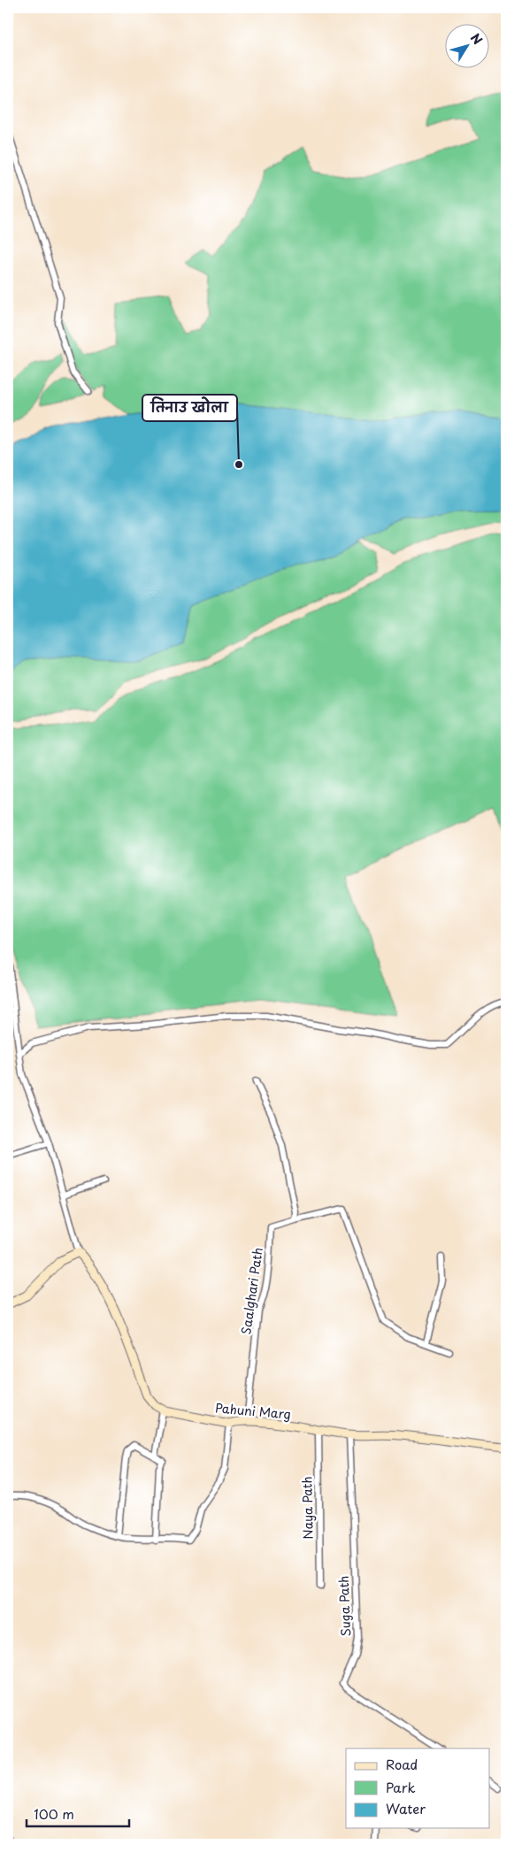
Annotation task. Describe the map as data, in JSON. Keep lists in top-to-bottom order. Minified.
{"streets":{"street":["Saalghari Path","Pahuni Marg","Naya Path","Suga Path"]},"crossings":[["Saalghari Path","Pahuni Marg"],["Pahuni Marg","Naya Path"],["Pahuni Marg","Suga Path"]],"places":["तिनाउ खोला"],"legend":["Road","Park","Water"],"scale_bar":"100 m","north":"top right"}
